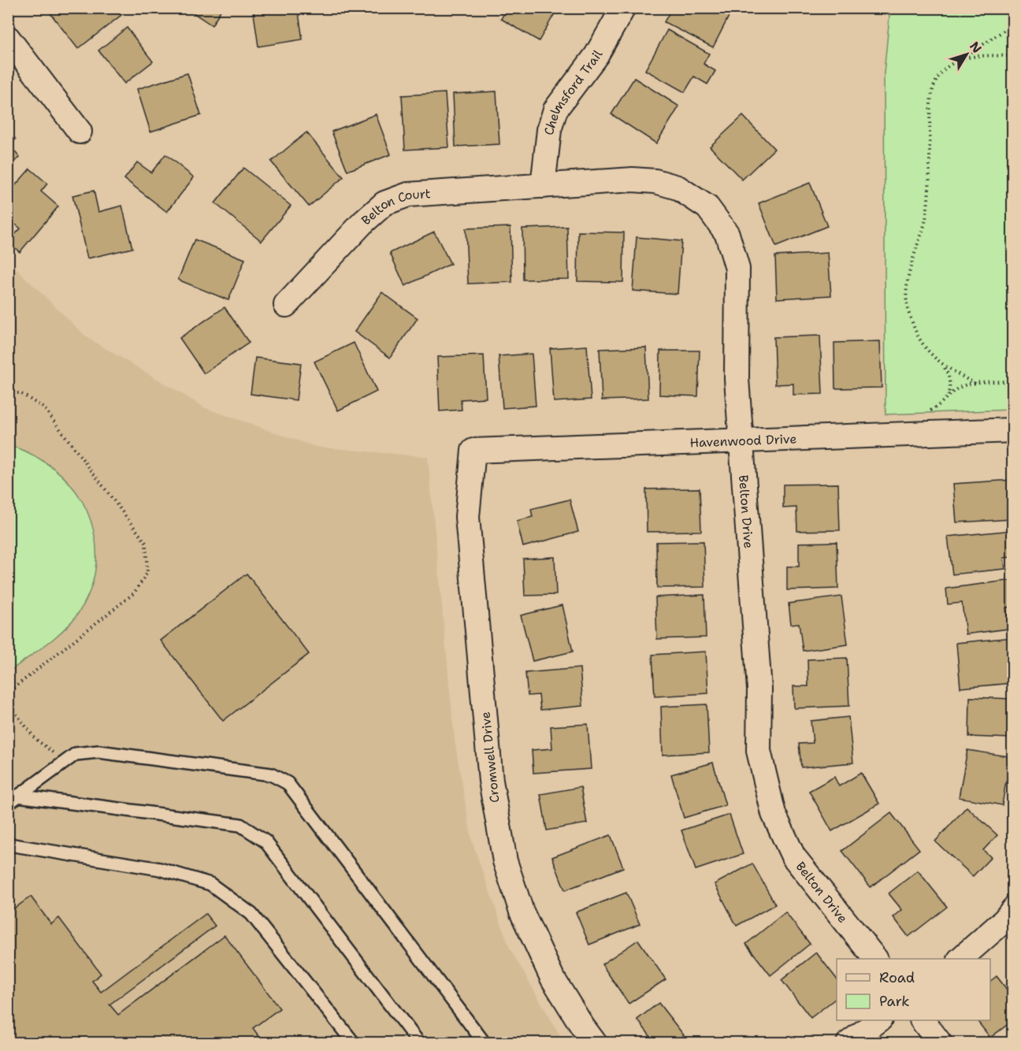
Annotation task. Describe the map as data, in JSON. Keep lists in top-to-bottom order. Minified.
{"streets":{"street":["Chelmsford Trail","Belton Court","Havenwood Drive","Belton Drive","Cromwell Drive"]},"crossings":[["Chelmsford Trail","Belton Court"],["Chelmsford Trail","Belton Drive"],["Belton Court","Belton Drive"],["Havenwood Drive","Belton Drive"],["Havenwood Drive","Cromwell Drive"]],"legend":["Road","Park"],"north":"top right"}
